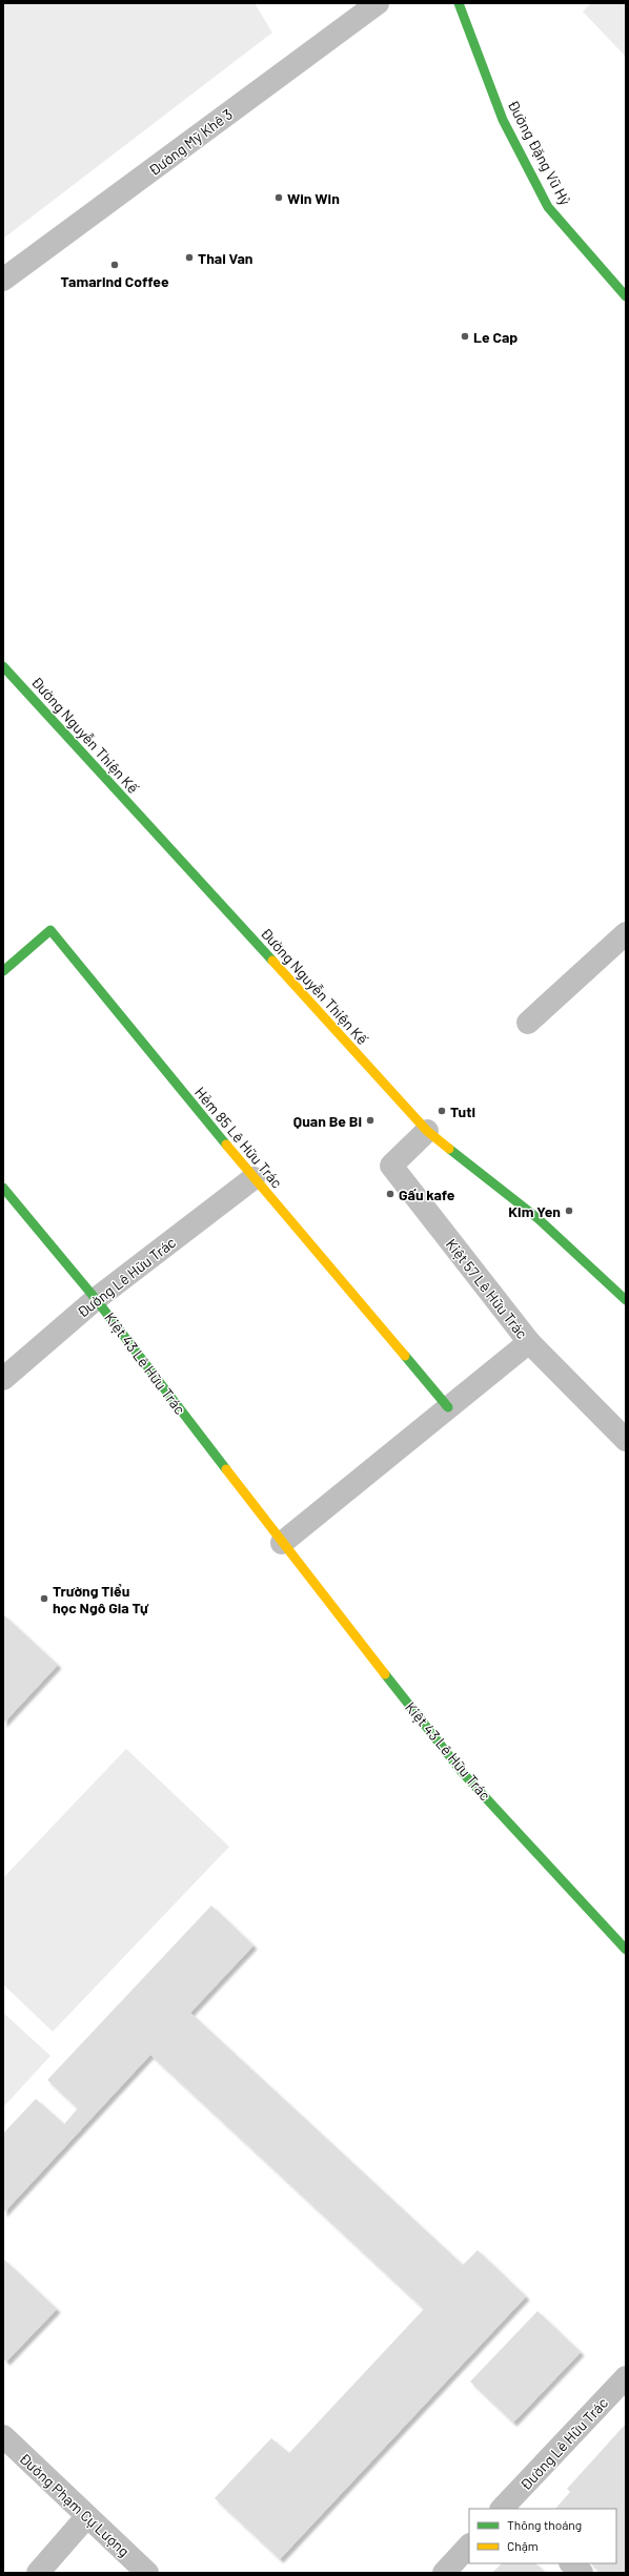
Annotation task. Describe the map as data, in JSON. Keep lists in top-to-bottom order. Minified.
{"streets":{"street":["Đường Mỹ Khê 3","Đường Đặng Vũ Hỷ","Đường Nguyễn Thiện Kế","Hẻm 85 Lê Hữu Trác","Đường Lê Hữu Trác","Kiệt 57 Lê Hữu Trác","Kiệt 43 Lê Hữu Trác","Đường Phạm Cự Lượng"]},"crossings":[["Đường Nguyễn Thiện Kế","Kiệt 57 Lê Hữu Trác"],["Hẻm 85 Lê Hữu Trác","Đường Lê Hữu Trác"],["Đường Lê Hữu Trác","Kiệt 43 Lê Hữu Trác"]],"places":["Win Win","Thai Van","Tamarind Coffee","Le Cap","Tuti","Quan Be Bi","Gấu kafe","Kim Yen","Trường Tiểu học Ngô Gia Tự"],"legend":["Thông thoáng","Chậm"]}
